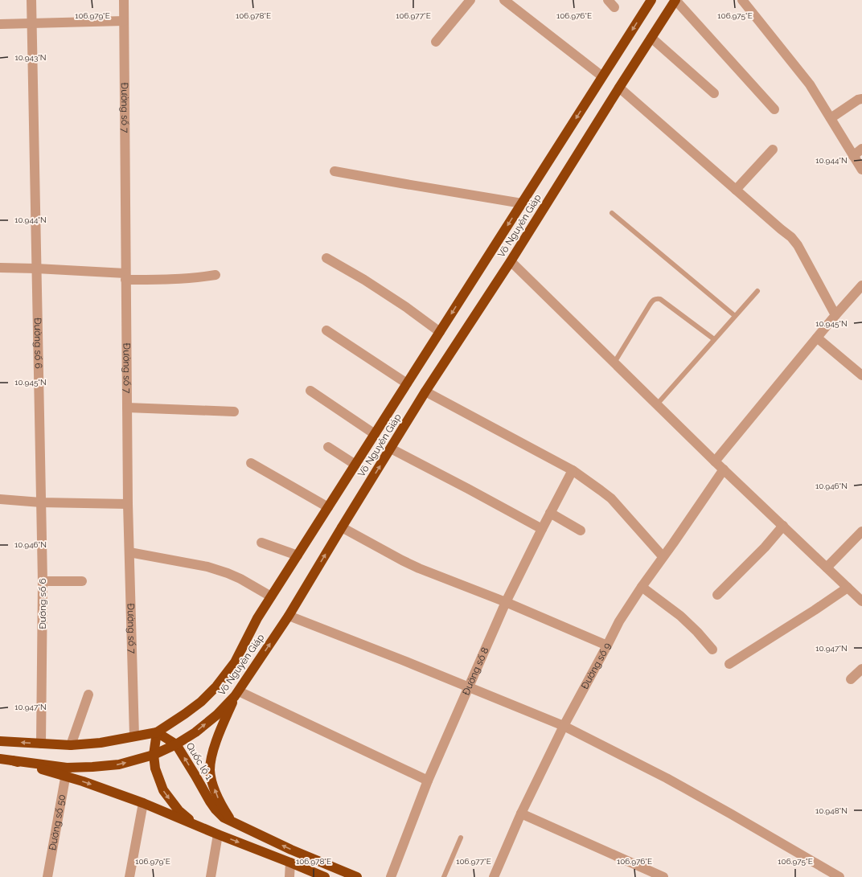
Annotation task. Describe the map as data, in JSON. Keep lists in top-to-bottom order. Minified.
{"streets":{"highway":["Võ Nguyên Giáp","Quốc lộ 1"],"street":["Đường số 7","Đường số 6","Đường số 9","Đường số 8","Đường số 50"]},"crossings":[["Võ Nguyên Giáp","Quốc lộ 1"],["Võ Nguyên Giáp","Đường số 50"]],"coordinates":["106.979°E","106.978°E","106.977°E","106.976°E","106.975°E","10.943°N","10.944°N","10.945°N","10.946°N","10.947°N","10.948°N"]}
